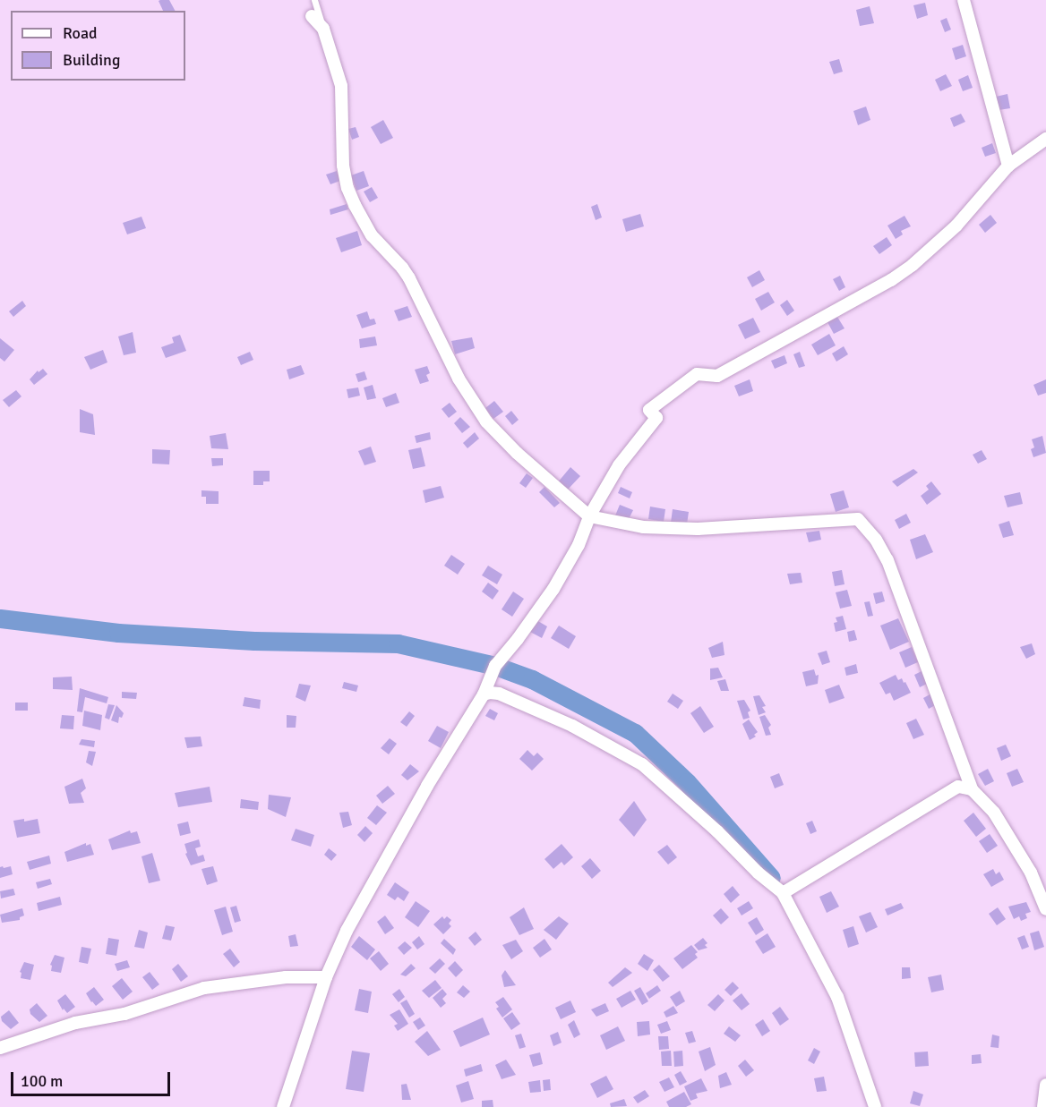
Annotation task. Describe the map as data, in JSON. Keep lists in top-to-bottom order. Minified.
{"legend":["Road","Building"],"scale_bar":"100 m"}
